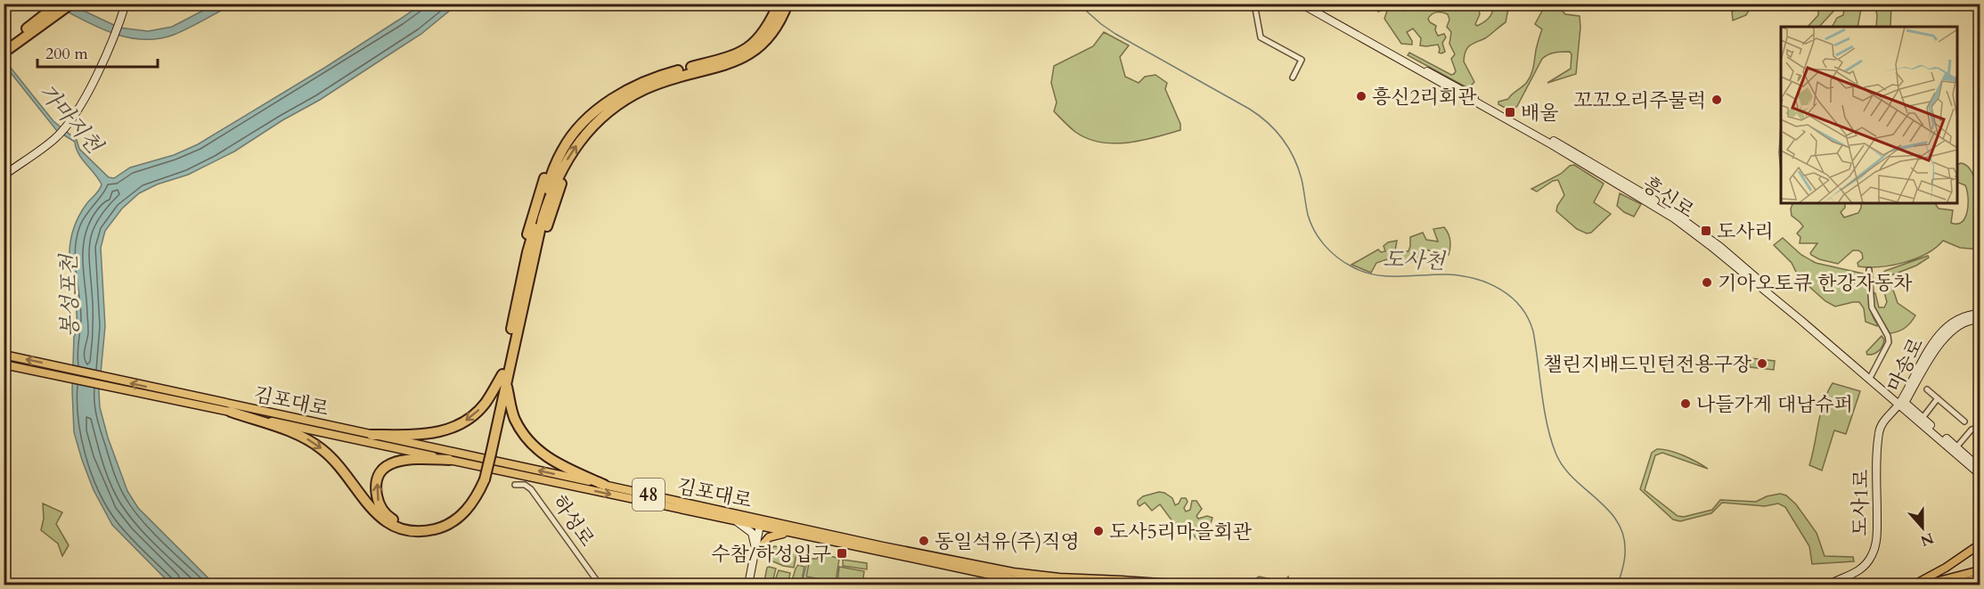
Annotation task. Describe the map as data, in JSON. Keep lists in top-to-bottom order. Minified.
{"streets":{"main road":["흥신로","마송로","김포대로","48","도사1로"],"street":["하성로"]},"crossings":[["흥신로","마송로"],["흥신로","도사1로"],["마송로","도사1로"],["김포대로","48"]],"water":["가마지천","도사천","봉성포천"],"places":{"other":["흥신2리회관","꼬꼬오리주물럭","기아오토큐 한강자동차","챌린지배드민턴전용구장","나들가게 대남슈퍼","도사5리마을회관","동일석유(주)직영"],"transit":["배울","도사리","수참/하성입구"]},"scale_bar":"200 m","north":"bottom"}
